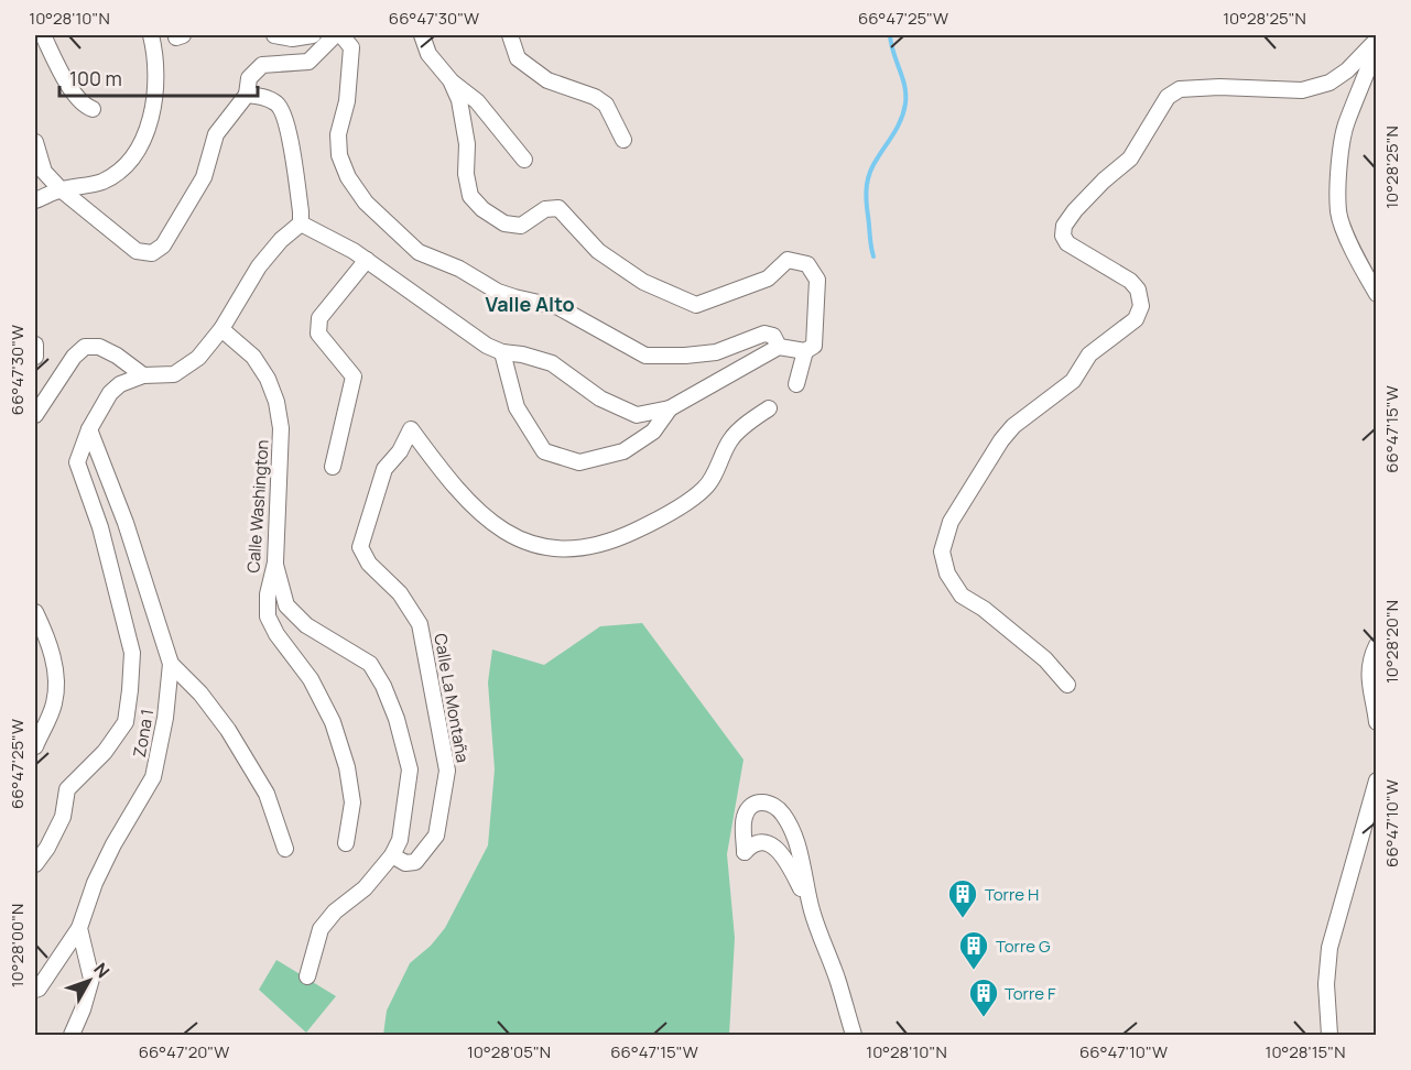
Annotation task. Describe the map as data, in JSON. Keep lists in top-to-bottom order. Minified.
{"streets":{"street":["Calle Washington","Calle La Montaña","Zona 1"]},"districts":["Valle Alto"],"places":{"building":["Torre H","Torre G","Torre F"]},"scale_bar":"100 m","north":"top right","coordinates":["10°28'10\"N","66°47'30\"W","66°47'25\"W","10°28'25\"N","66°47'15\"W","10°28'20\"N","66°47'10\"W","10°28'00\"N","66°47'20\"W","10°28'05\"N","10°28'15\"N"]}
